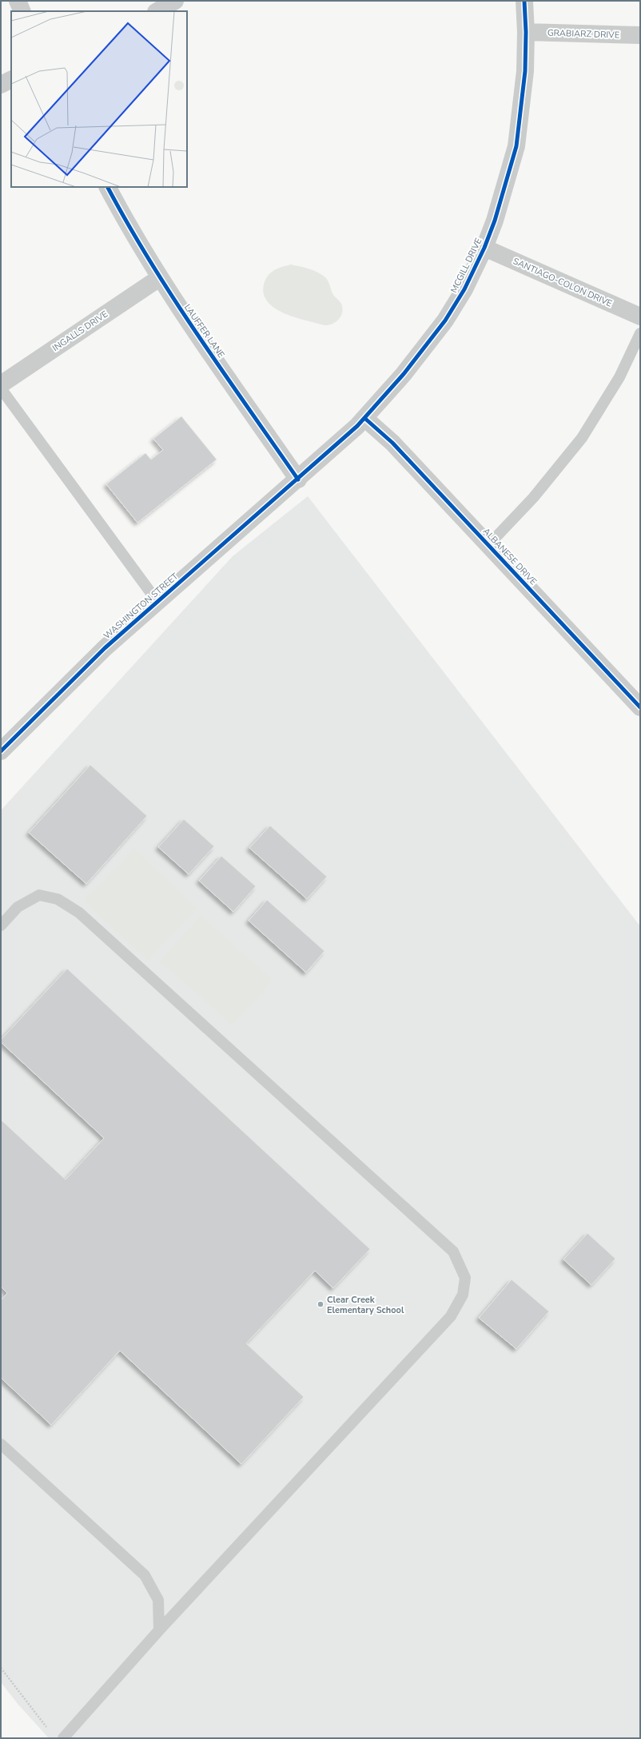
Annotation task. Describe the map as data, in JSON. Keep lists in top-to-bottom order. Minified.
{"streets":{"street":["GRABIARZ DRIVE","MCGILL DRIVE","SANTIAGO-COLON DRIVE","INGALLS DRIVE","LAUFFER LANE","ALBANESE DRIVE","WASHINGTON STREET"]},"crossings":[["GRABIARZ DRIVE","MCGILL DRIVE"],["MCGILL DRIVE","SANTIAGO-COLON DRIVE"],["MCGILL DRIVE","LAUFFER LANE"],["MCGILL DRIVE","ALBANESE DRIVE"],["MCGILL DRIVE","WASHINGTON STREET"],["INGALLS DRIVE","LAUFFER LANE"],["LAUFFER LANE","WASHINGTON STREET"]],"places":["Clear Creek Elementary School"]}
